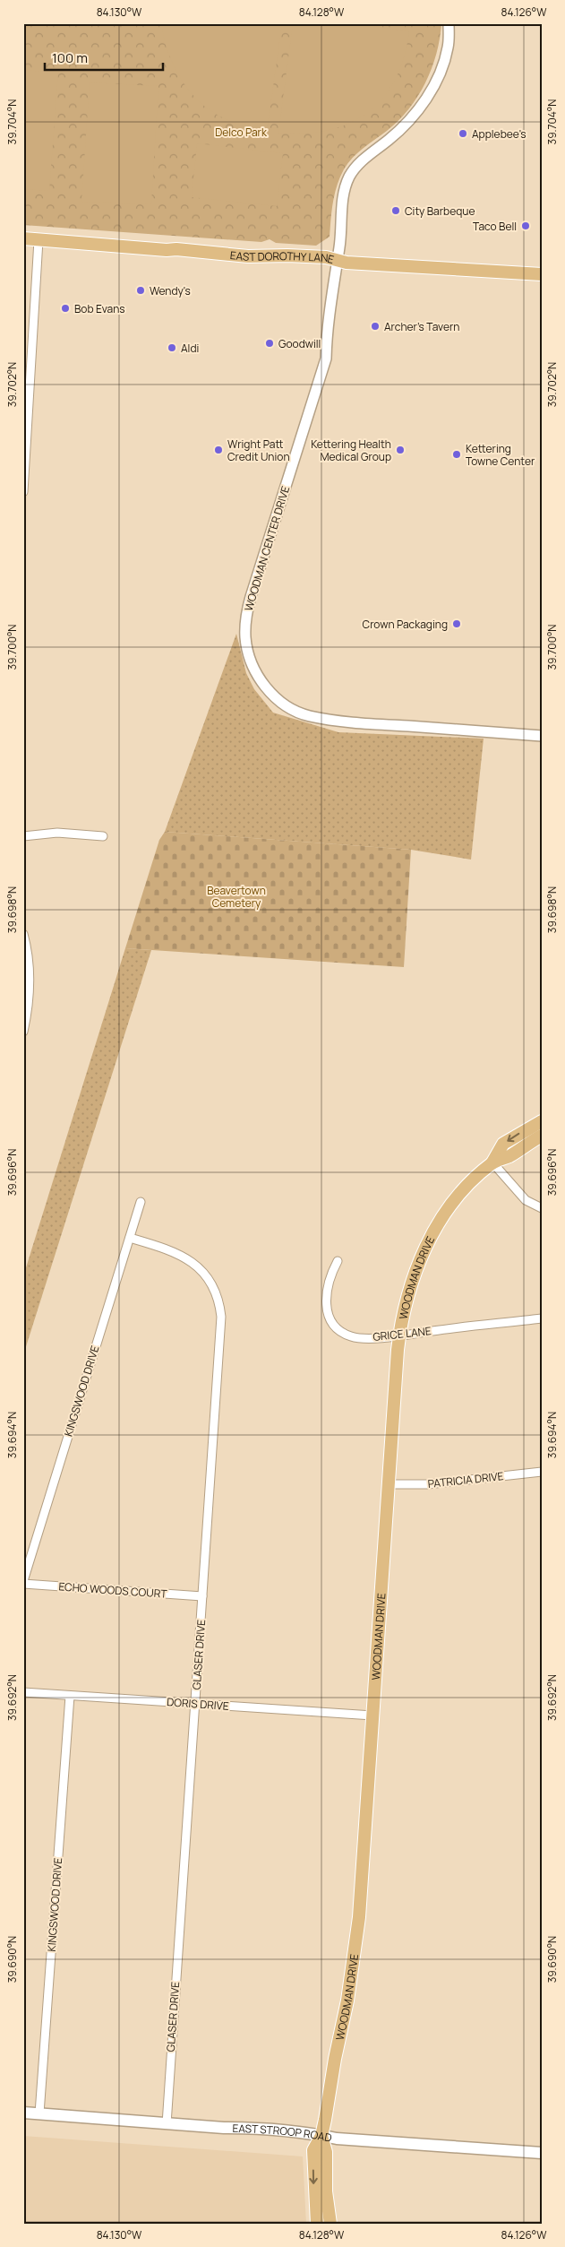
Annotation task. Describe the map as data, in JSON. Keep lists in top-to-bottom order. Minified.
{"streets":{"main road":["EAST DOROTHY LANE","WOODMAN DRIVE","EAST STROOP ROAD"],"street":["WOODMAN CENTER DRIVE","GRICE LANE","KINGSWOOD DRIVE","PATRICIA DRIVE","ECHO WOODS COURT","GLASER DRIVE","DORIS DRIVE"]},"crossings":[["EAST DOROTHY LANE","WOODMAN CENTER DRIVE"],["WOODMAN DRIVE","GRICE LANE"],["WOODMAN DRIVE","PATRICIA DRIVE"],["WOODMAN DRIVE","DORIS DRIVE"],["WOODMAN DRIVE","EAST STROOP ROAD"],["KINGSWOOD DRIVE","ECHO WOODS COURT"],["KINGSWOOD DRIVE","GLASER DRIVE"],["KINGSWOOD DRIVE","DORIS DRIVE"],["KINGSWOOD DRIVE","EAST STROOP ROAD"],["ECHO WOODS COURT","GLASER DRIVE"],["GLASER DRIVE","DORIS DRIVE"],["GLASER DRIVE","EAST STROOP ROAD"]],"parks":["Delco Park","Beavertown Cemetery"],"places":["Applebee's","City Barbeque","Taco Bell","Wendy's","Bob Evans","Archer's Tavern","Goodwill","Aldi","Wright Patt Credit Union","Kettering Health Medical Group","Kettering Towne Center","Crown Packaging"],"scale_bar":"100 m","coordinates":["84.130°W","84.128°W","84.126°W","39.704°N","39.702°N","39.700°N","39.698°N","39.696°N","39.694°N","39.692°N","39.690°N"]}
